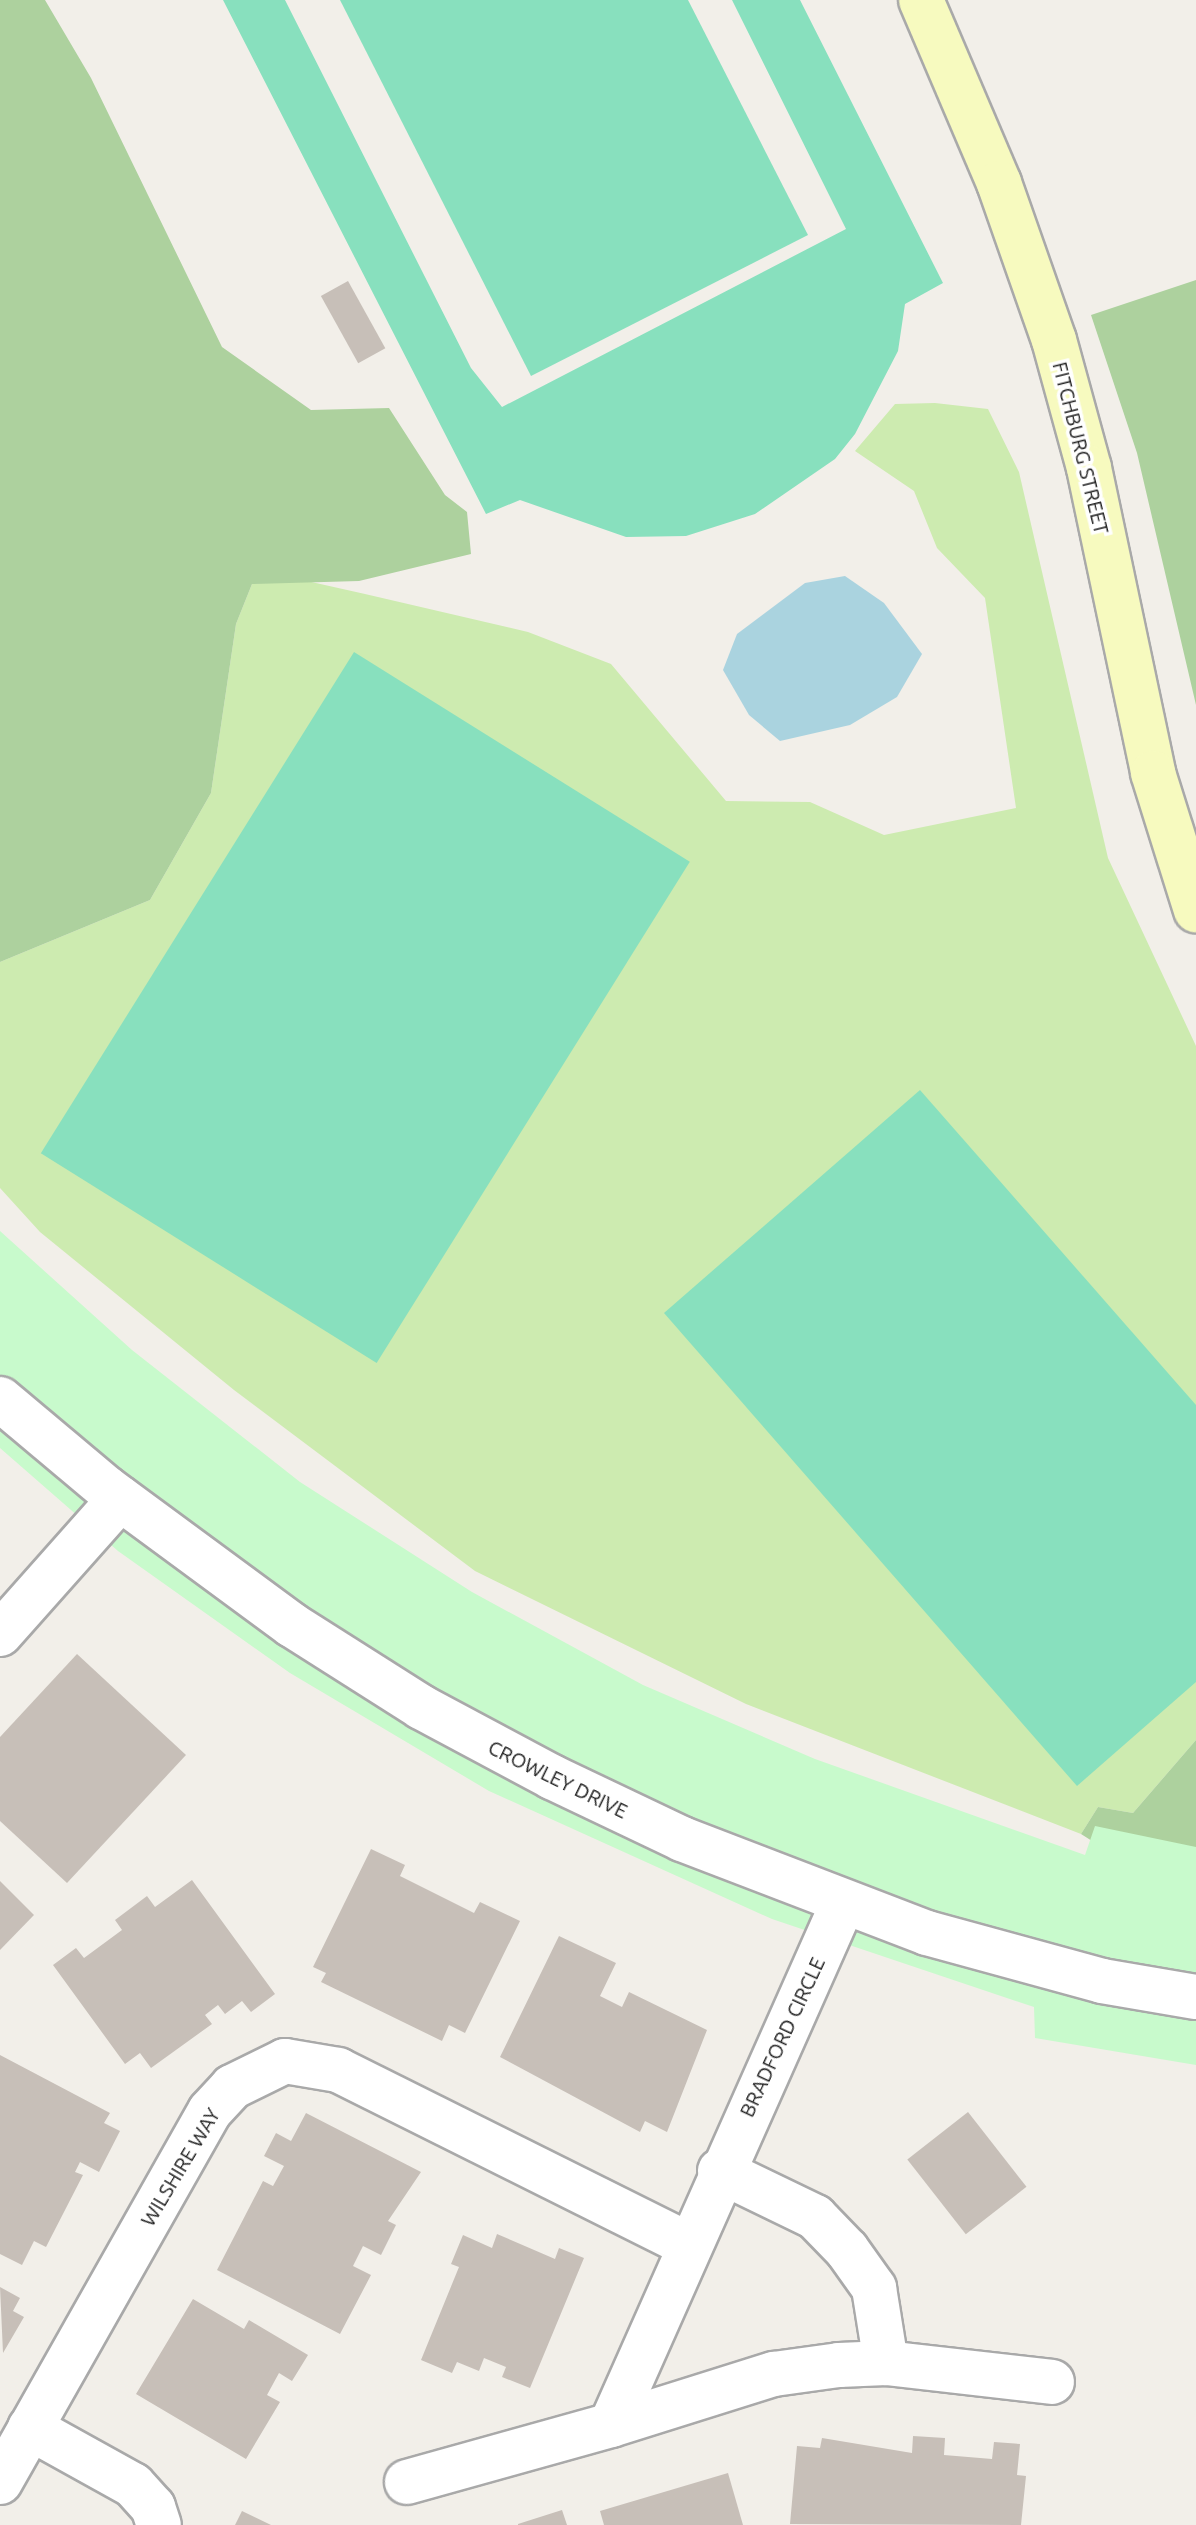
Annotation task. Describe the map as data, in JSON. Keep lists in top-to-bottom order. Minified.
{"streets":{"street":["FITCHBURG STREET","CROWLEY DRIVE","BRADFORD CIRCLE","WILSHIRE WAY"]},"crossings":[["CROWLEY DRIVE","BRADFORD CIRCLE"],["BRADFORD CIRCLE","WILSHIRE WAY"]]}
